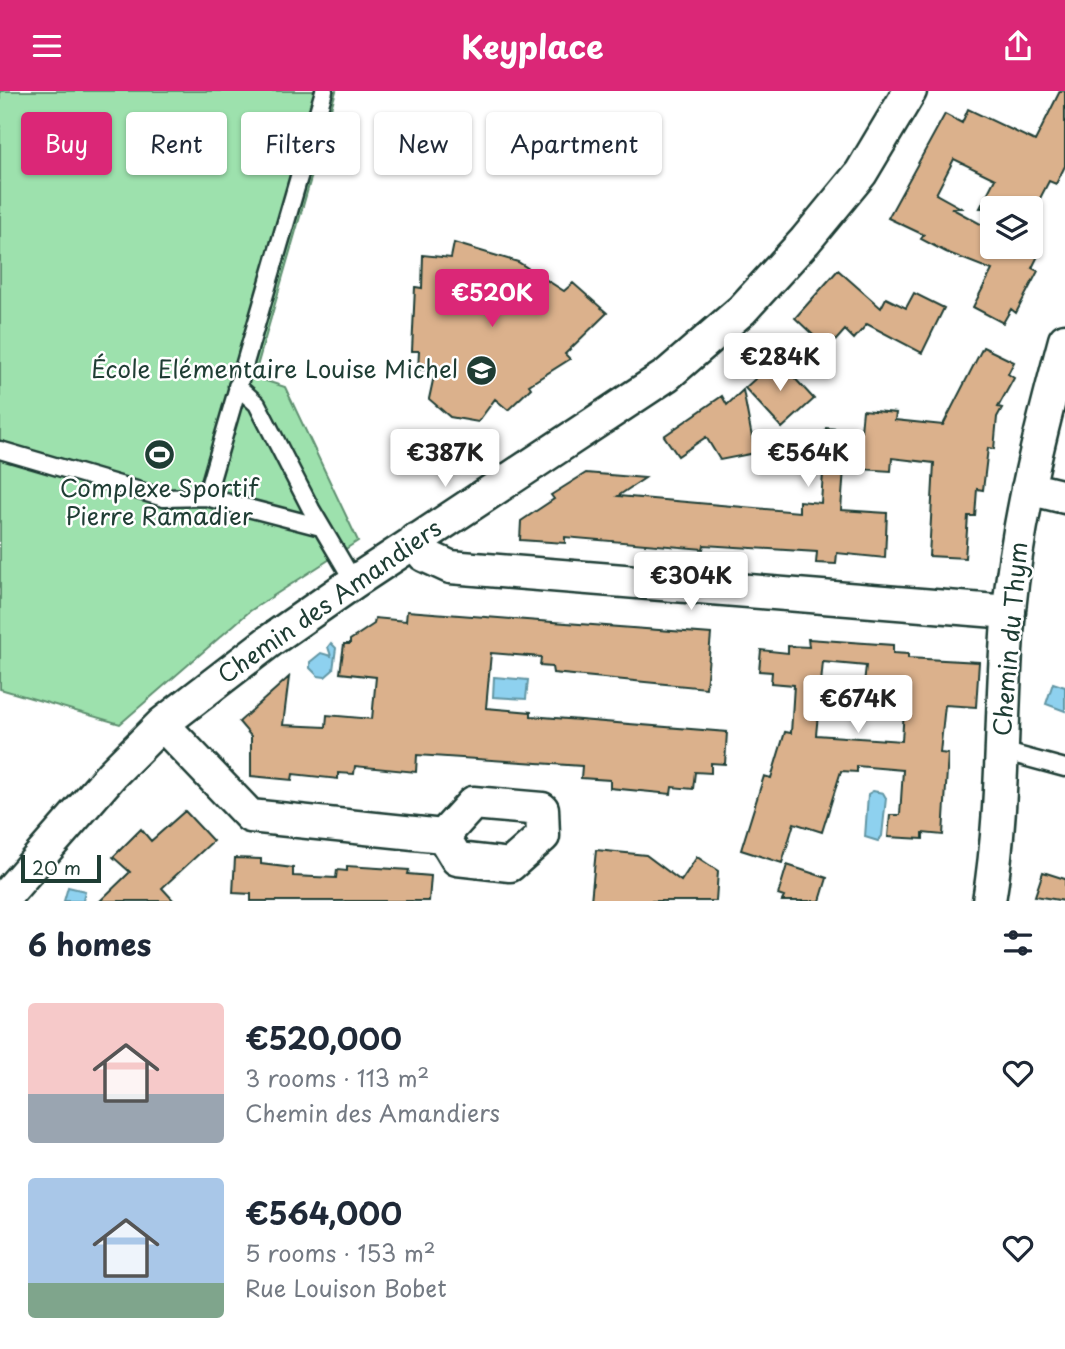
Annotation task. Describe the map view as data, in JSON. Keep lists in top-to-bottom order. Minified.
{"streets":{"street":["Chemin des Amandiers","Chemin du Thym"]},"places":{"school or university":["École Elémentaire Louise Michel"],"sports":["Complexe Sportif Pierre Ramadier"]},"scale_bar":"20 m","page":{"header":"Keyplace","chip":["Buy","Rent","Filters","New","Apartment"],"price":["€520K","€284K","€387K","€564K","€304K","€674K"],"scale":"20 m","heading":"6 homes","list":[{"name":"€520,000","note":"3 rooms · 113 m² · Chemin des Amandiers"},{"name":"€564,000","note":"5 rooms · 153 m² · Rue Louison Bobet"}]}}
